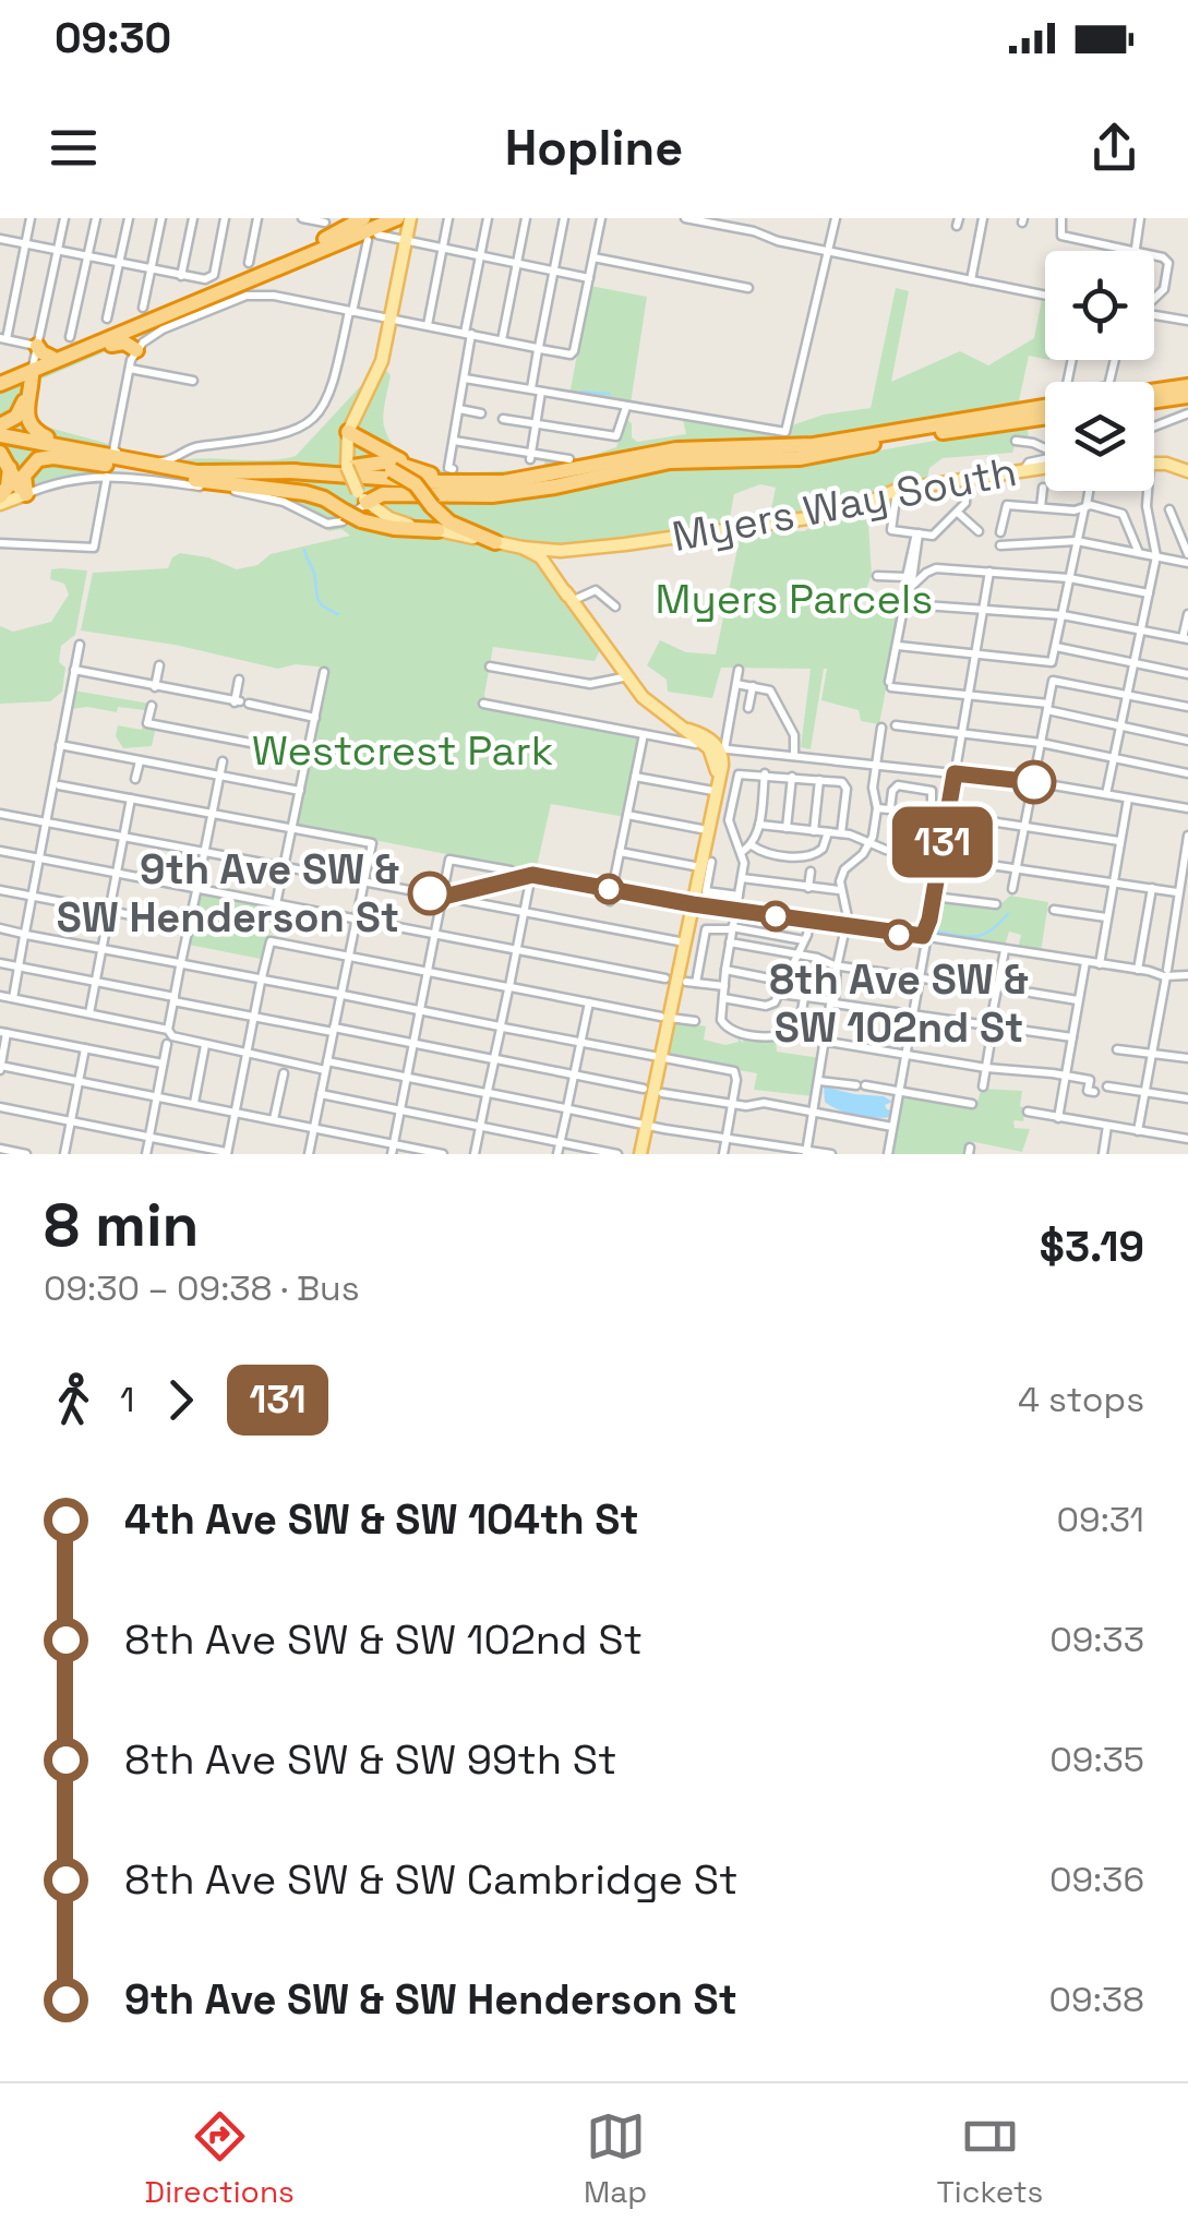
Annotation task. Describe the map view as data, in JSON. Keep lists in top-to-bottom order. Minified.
{"streets":{"main road":["Myers Way South"]},"parks":["Myers Parcels","Westcrest Park"],"places":["9th Ave SW & SW Henderson St","8th Ave SW & SW 102nd St"],"lines":["bus line 131"],"page":{"status":"09:30","header":"Hopline","on_map":"131","heading":["8 min","09:30 – 09:38 · Bus","$3.19"],"legs":["1","131","4 stops"],"list":[{"name":"4th Ave SW & SW 104th St","value":"09:31"},{"name":"8th Ave SW & SW 102nd St","value":"09:33"},{"name":"8th Ave SW & SW 99th St","value":"09:35"},{"name":"8th Ave SW & SW Cambridge St","value":"09:36"},{"name":"9th Ave SW & SW Henderson St","value":"09:38"}],"tabs":["Directions","Map","Tickets"]}}
